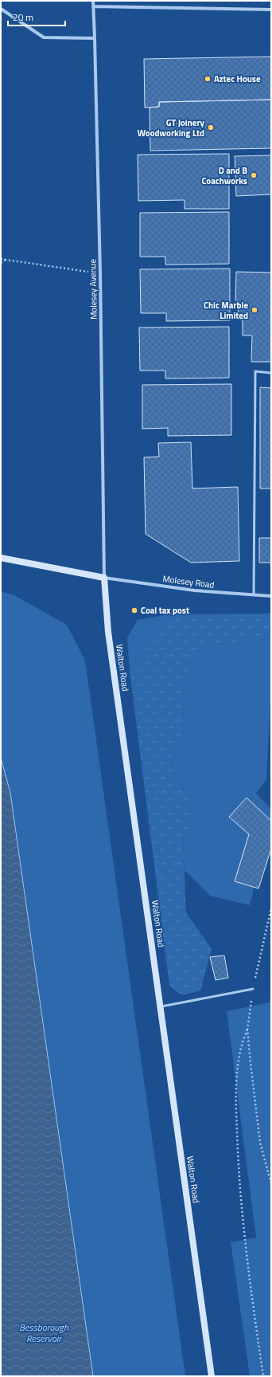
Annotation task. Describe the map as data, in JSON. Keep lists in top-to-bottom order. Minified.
{"streets":{"main road":["Walton Road"],"street":["Molesey Avenue","Molesey Road"]},"crossings":[["Molesey Avenue","Molesey Road"],["Molesey Avenue","Walton Road"],["Molesey Road","Walton Road"]],"water":["Bessborough Reservoir"],"places":["Aztec House","GT Joinery Woodworking Ltd","D and B Coachworks","Chic Marble Limited","Coal tax post"],"scale_bar":"20 m"}
